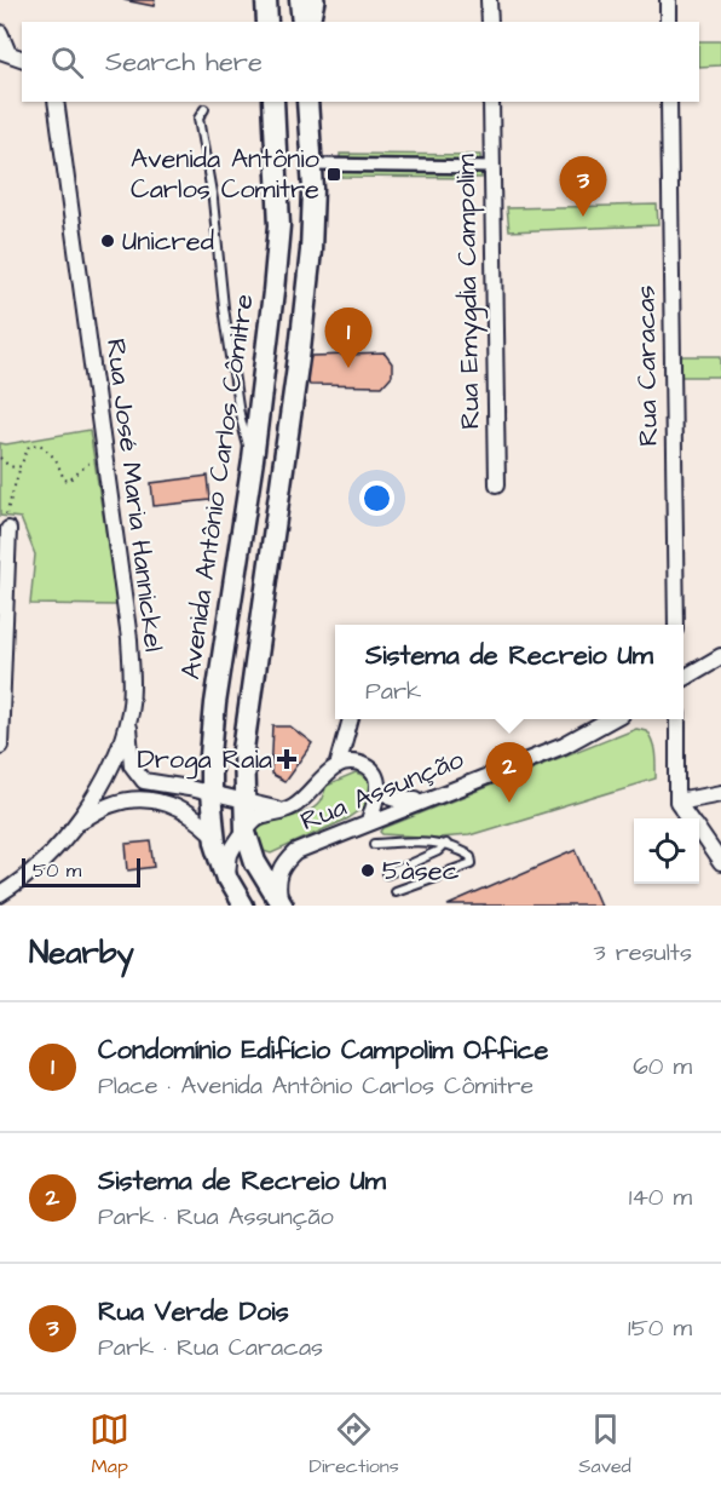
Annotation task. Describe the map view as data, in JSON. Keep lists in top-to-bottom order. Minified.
{"streets":{"main road":["Avenida Antônio Carlos Cômitre"],"street":["Rua Emygdia Campolim","Rua Caracas","Rua José Maria Hannickel","Rua Assunção"]},"places":{"transit":["Avenida Antônio Carlos Comitre"],"other":["Unicred","5àsec"],"health":["Droga Raia"]},"scale_bar":"50 m","page":{"search":"Search here","pins":["3","1","2"],"popup":["Sistema de Recreio Um","Park"],"scale":"50 m","heading":["Nearby","3 results"],"list":[{"mark":"1","name":"Condomínio Edifício Campolim Office","note":"Place · Avenida Antônio Carlos Cômitre","value":"60 m"},{"mark":"2","name":"Sistema de Recreio Um","note":"Park · Rua Assunção","value":"140 m"},{"mark":"3","name":"Rua Verde Dois","note":"Park · Rua Caracas","value":"150 m"}],"nav":["Map","Directions","Saved"]}}
